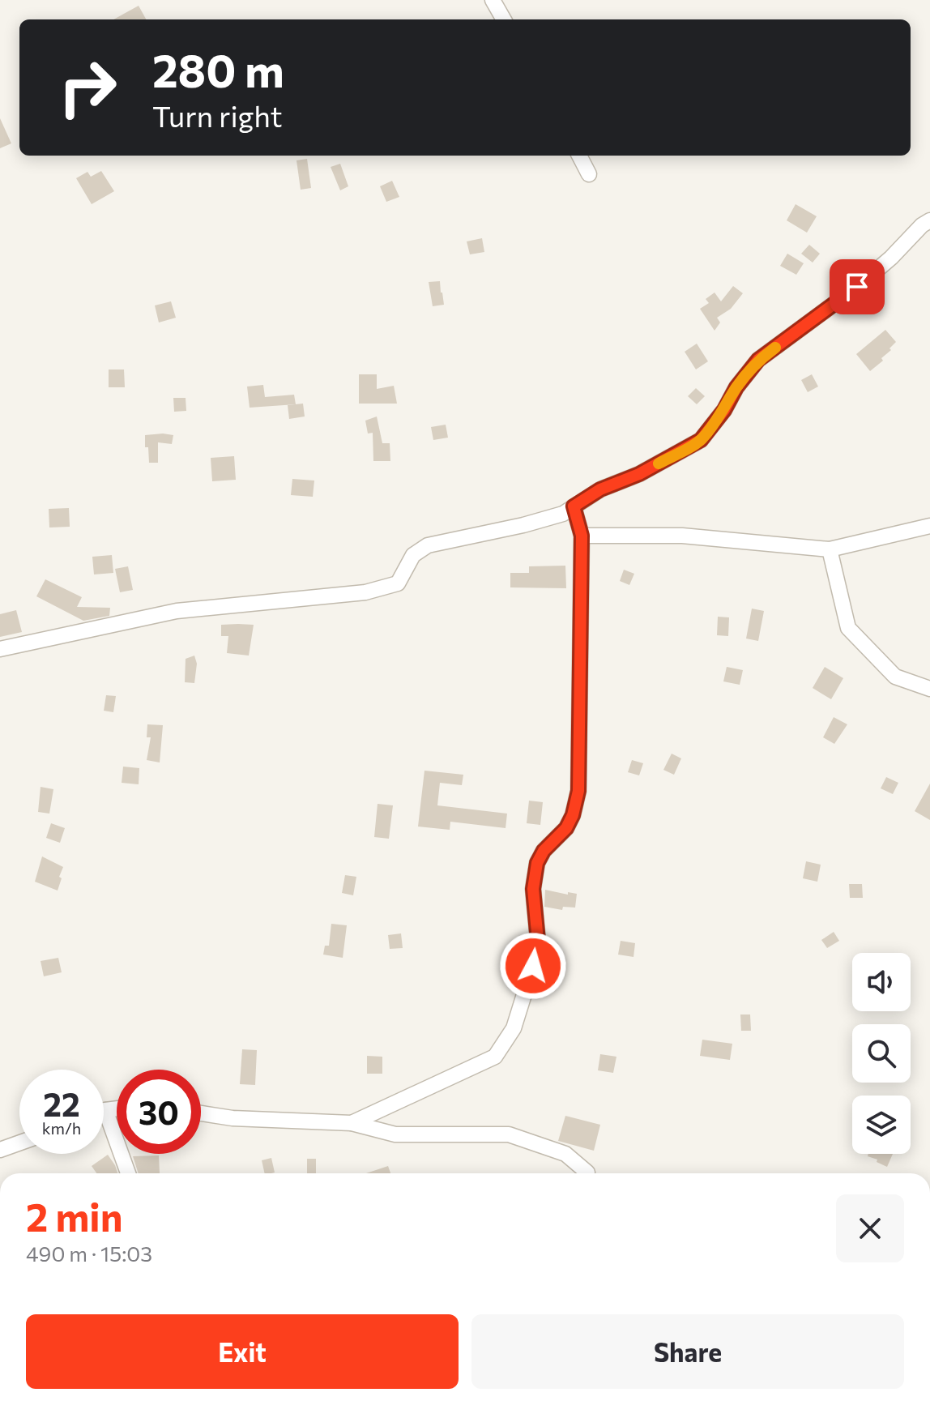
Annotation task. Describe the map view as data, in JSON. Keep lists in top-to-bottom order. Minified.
{"page":{"turn":["280 m","Turn right"],"speed":"22 km/h","limit":"30","heading":["2 min","490 m · 15:03"],"buttons":["Exit","Share"]}}
